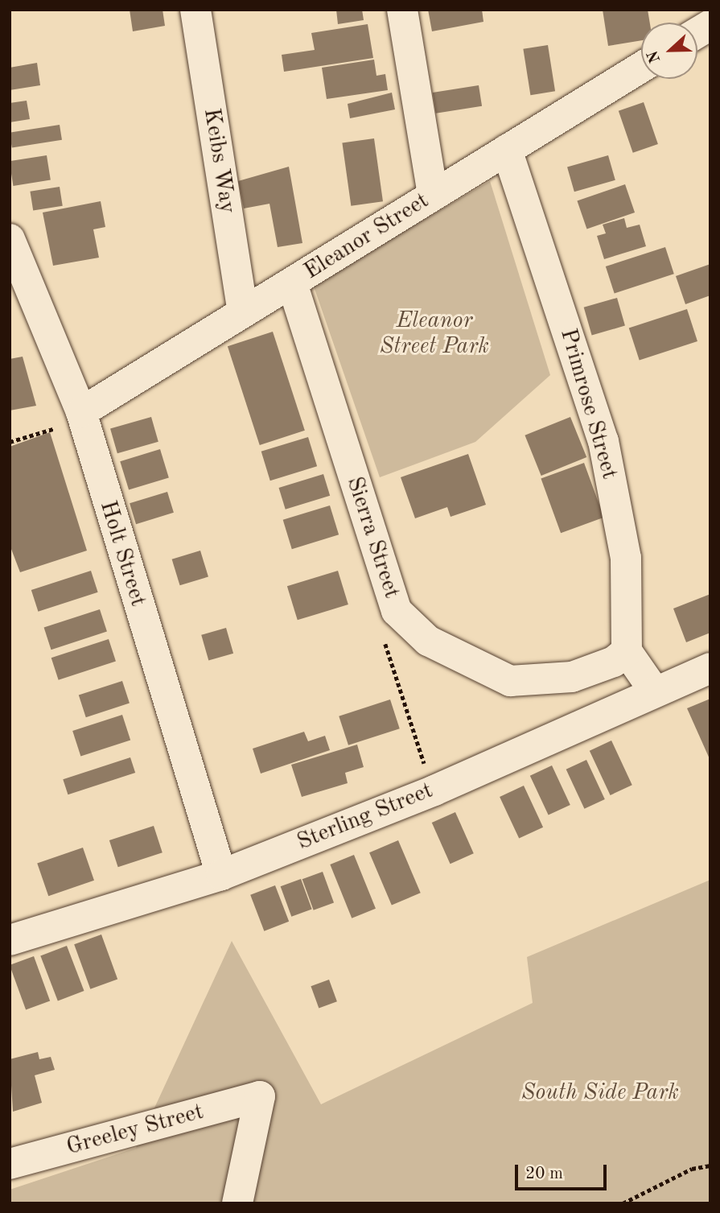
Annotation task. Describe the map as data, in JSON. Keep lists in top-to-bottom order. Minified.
{"streets":{"street":["Keibs Way","Eleanor Street","Primrose Street","Sierra Street","Holt Street","Sterling Street","Greeley Street"]},"crossings":[["Keibs Way","Eleanor Street"],["Eleanor Street","Primrose Street"],["Eleanor Street","Sierra Street"],["Eleanor Street","Holt Street"],["Primrose Street","Sierra Street"],["Holt Street","Sterling Street"]],"parks":["Eleanor Street Park","South Side Park"],"scale_bar":"20 m","north":"left"}
